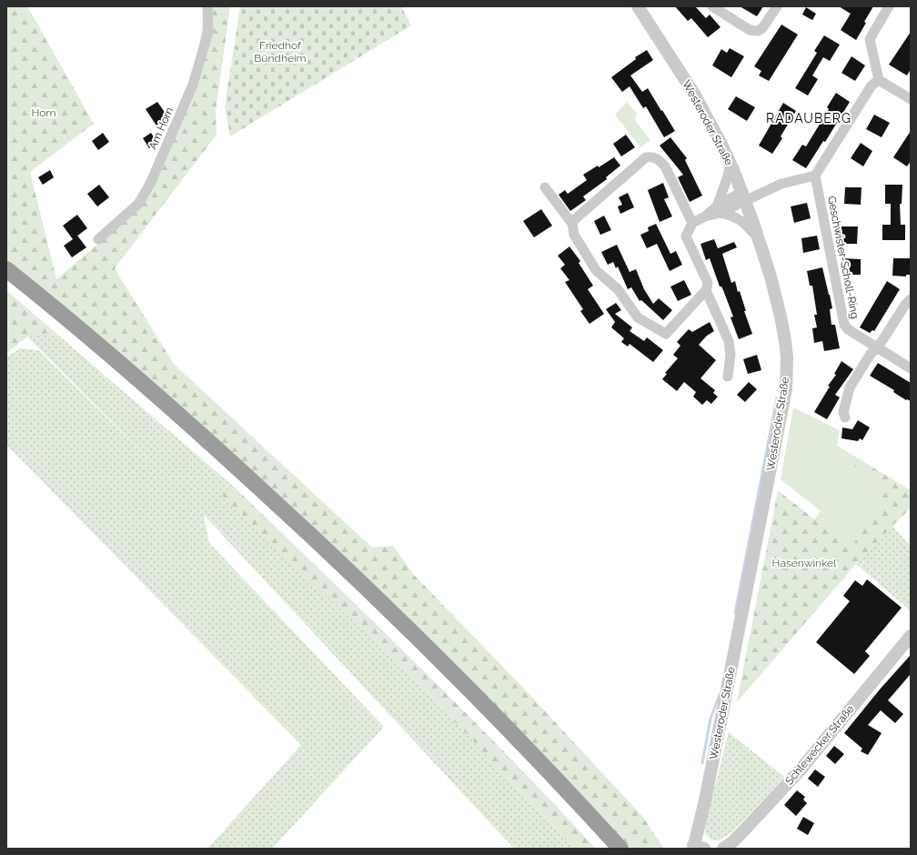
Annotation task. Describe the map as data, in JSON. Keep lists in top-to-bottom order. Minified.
{"streets":{"street":["Westeroder Straße","Am Horn","Geschwister-Scholl-Ring","Schlewecker Straße"]},"districts":["RADAUBERG"],"parks":["Friedhof Bündheim","Horn","Hasenwinkel"]}
